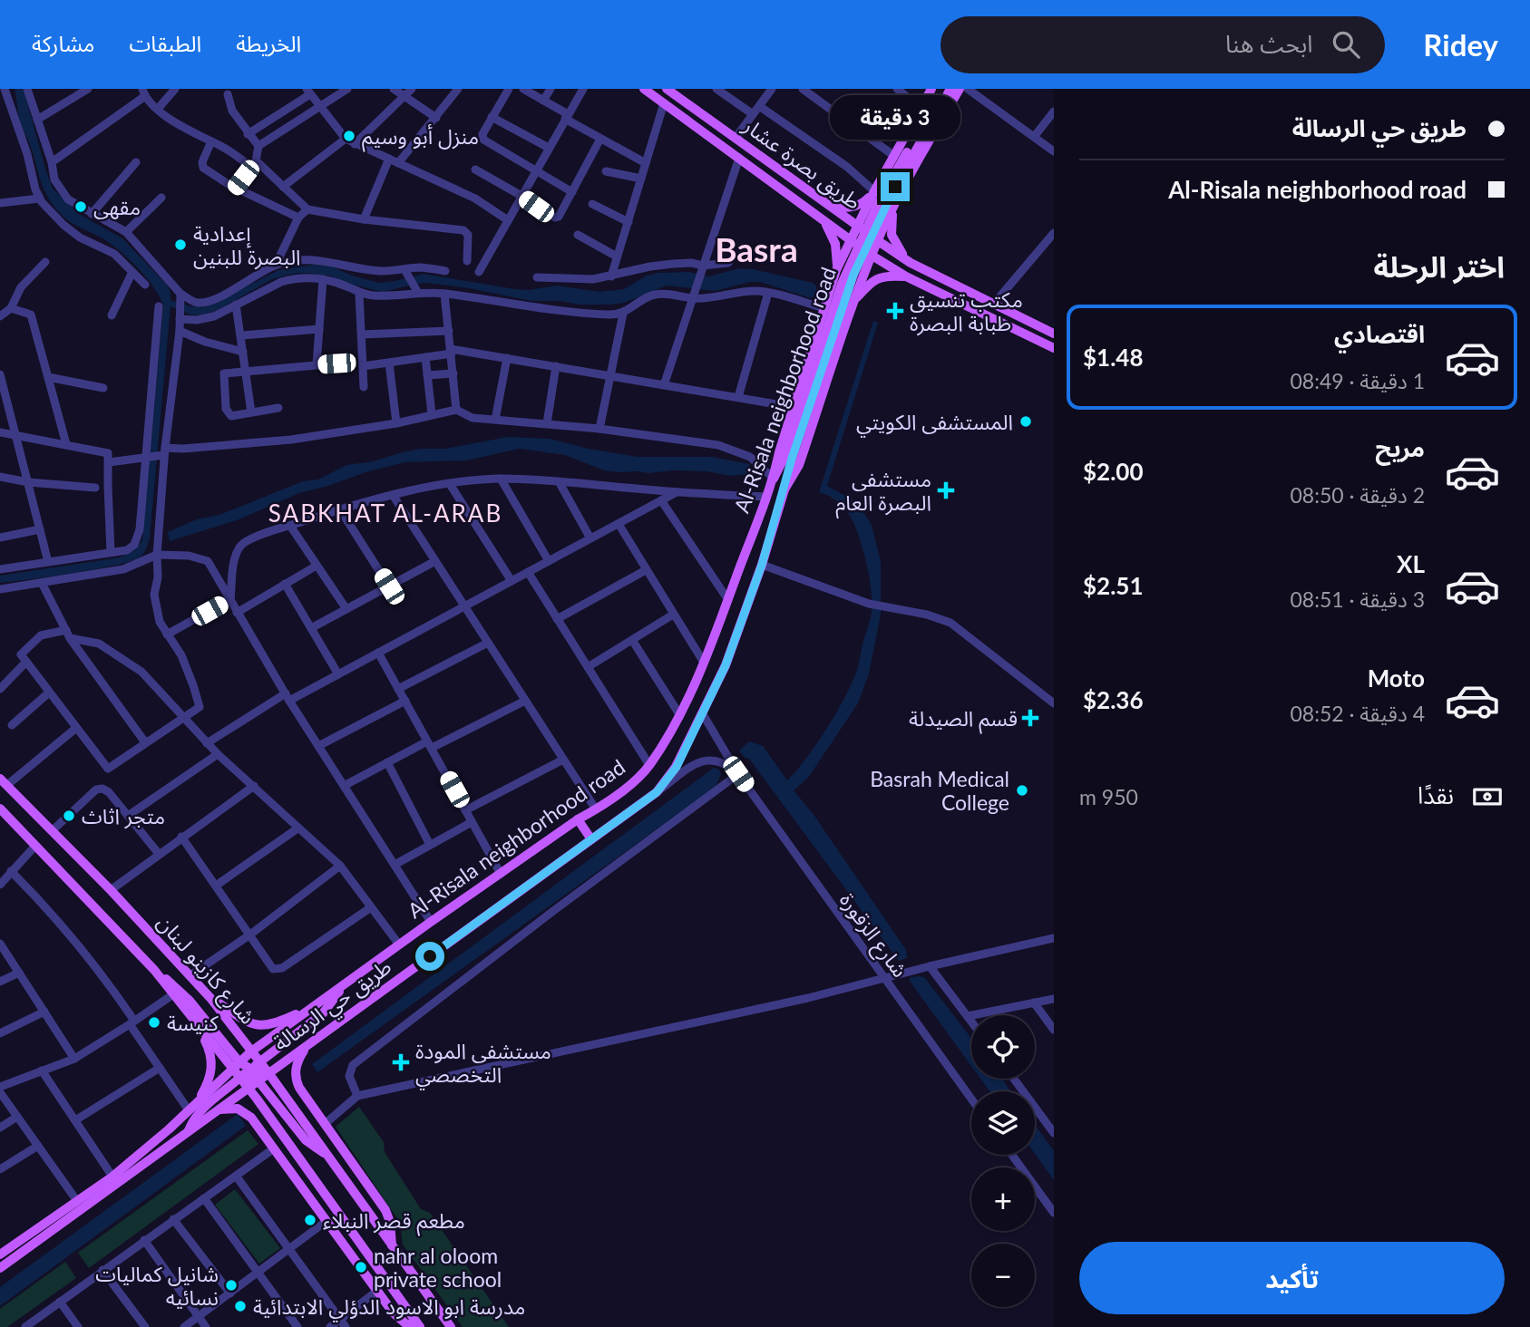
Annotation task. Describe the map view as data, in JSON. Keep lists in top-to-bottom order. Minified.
{"streets":{"main road":["طريق بصرة عشار","Al-Risala neighborhood road","شارع كازينو لبنان","طريق حي الرسالة"],"street":["شارع الزقورة"]},"crossings":[["طريق بصرة عشار","طريق حي الرسالة"],["Al-Risala neighborhood road","شارع كازينو لبنان"],["Al-Risala neighborhood road","طريق حي الرسالة"],["شارع الزقورة","طريق حي الرسالة"],["شارع كازينو لبنان","طريق حي الرسالة"]],"districts":["Basra","SABKHAT AL-ARAB"],"places":{"other":["منزل أبو وسيم","مقهى","إعدادية البصرة للبنين","المستشفى الكويتي","Basrah Medical College","متجر اثاث","كنيسة","مطعم قصر النبلاء","nahr al oloom private school","شانيل كماليات نسائيه","مدرسة ابو الاسود الدؤلي الابتدائية"],"health":["مكتب تنسيق طبابة البصرة","مستشفى البصرة العام","قسم الصيدلة","مستشفى المودة التخصصي"]},"page":{"header":"Ridey","search":"ابحث هنا","nav":["الخريطة","الطبقات","مشاركة"],"banner":["طريق حي الرسالة","Al-Risala neighborhood road"],"bubble":"3 دقيقة","heading":"اختر الرحلة","list":[{"name":"اقتصادي","note":"1 دقيقة · 08:49","value":"$1.48"},{"name":"مريح","note":"2 دقيقة · 08:50","value":"$2.00"},{"name":"XL","note":"3 دقيقة · 08:51","value":"$2.51"},{"name":"Moto","note":"4 دقيقة · 08:52","value":"$2.36"}],"pay":["نقدًا","950 m"],"map_buttons":["+","−"],"buttons":"تأكيد"}}
